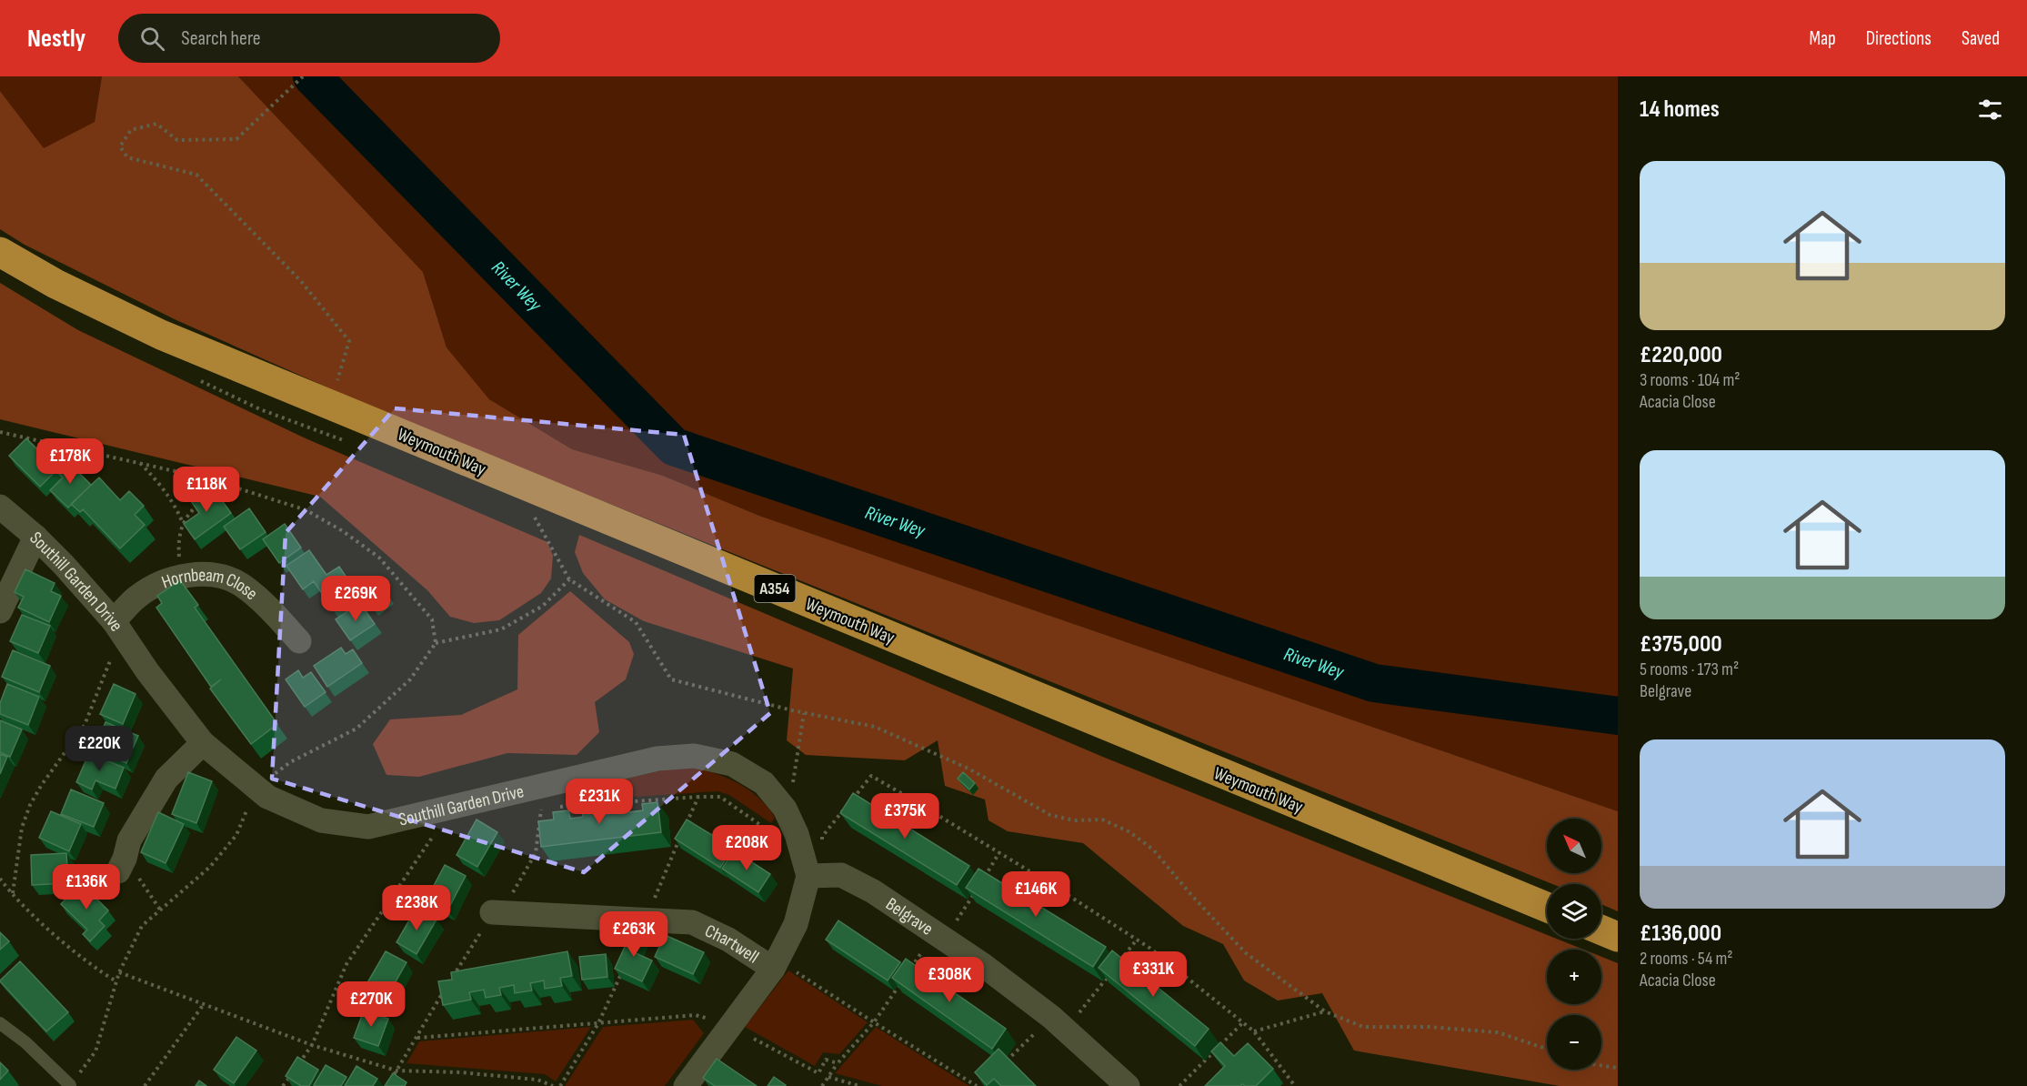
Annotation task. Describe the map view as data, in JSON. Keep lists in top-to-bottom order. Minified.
{"streets":{"highway":["Weymouth Way","A354"],"street":["Southill Garden Drive","Hornbeam Close","Belgrave","Chartwell"]},"crossings":[["Southill Garden Drive","Hornbeam Close"],["Southill Garden Drive","Belgrave"]],"water":["River Wey"],"north":"top left","page":{"header":"Nestly","search":"Search here","nav":["Map","Directions","Saved"],"heading":"14 homes","list":[{"name":"£220,000","note":"3 rooms · 104 m² · Acacia Close"},{"name":"£375,000","note":"5 rooms · 173 m² · Belgrave"},{"name":"£136,000","note":"2 rooms · 54 m² · Acacia Close"}],"price":["£178K","£118K","£269K","£220K","£231K","£375K","£208K","£136K","£146K","£238K","£263K","£331K","£308K","£270K"],"map_buttons":["+","−"]}}
